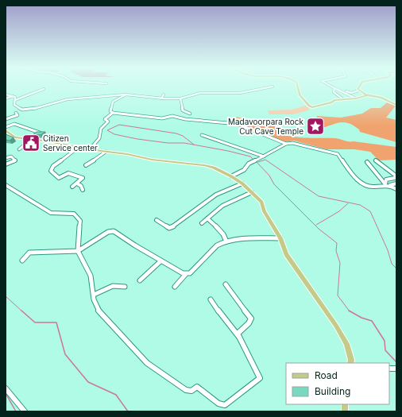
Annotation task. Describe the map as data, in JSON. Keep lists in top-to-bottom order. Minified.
{"places":{"place":["Madavoorpara Rock Cut Cave Temple"],"public building":["Citizen Service center"]},"legend":["Road","Building"]}
